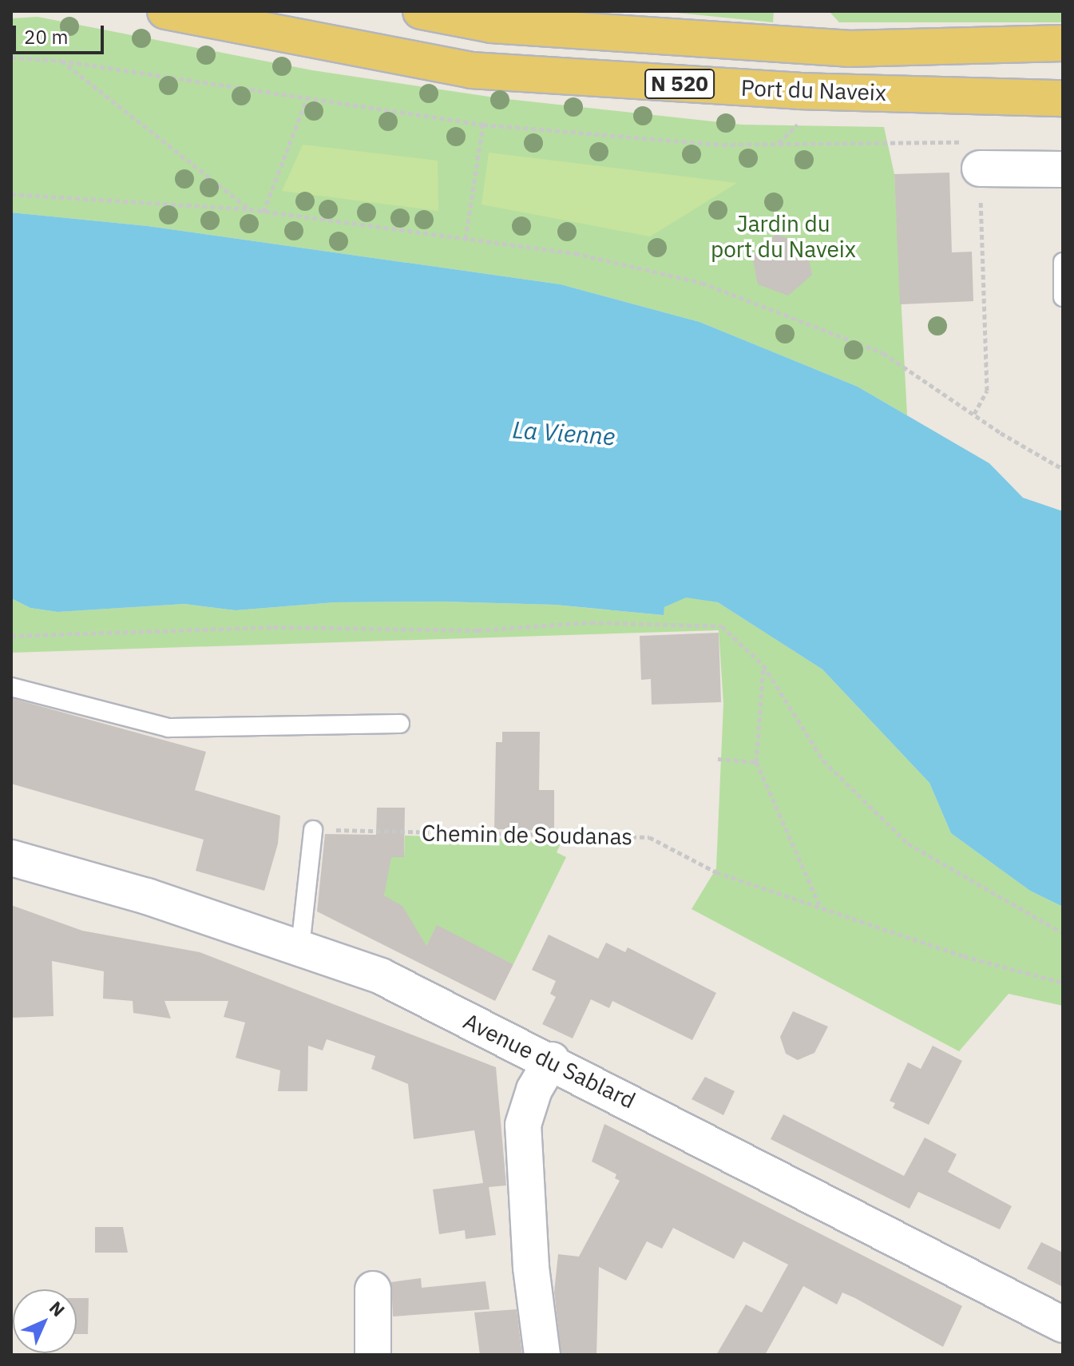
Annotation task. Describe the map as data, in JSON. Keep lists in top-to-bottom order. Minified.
{"streets":{"main road":["N 520","Port du Naveix"],"street":["Avenue du Sablard"],"path":["Chemin de Soudanas"]},"water":["La Vienne"],"parks":["Jardin du port du Naveix"],"scale_bar":"20 m","north":"top right"}
